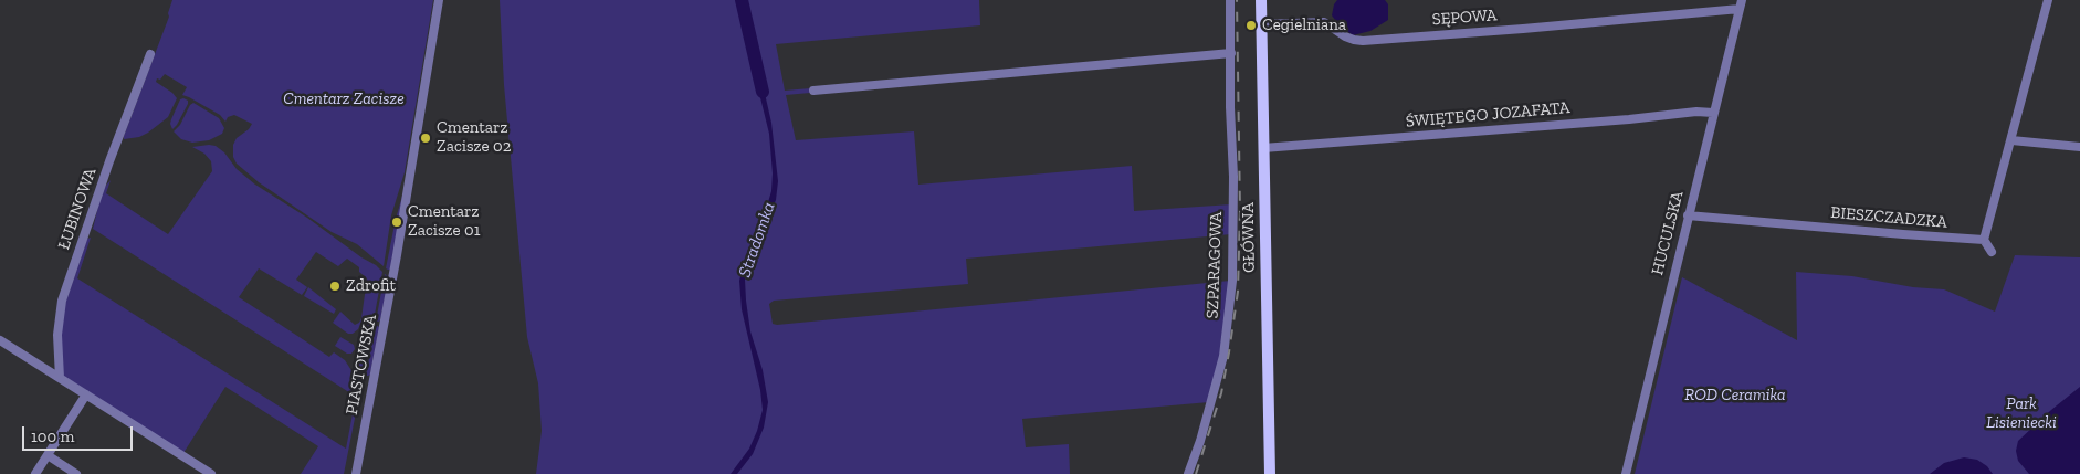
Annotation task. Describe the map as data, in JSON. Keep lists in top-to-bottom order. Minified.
{"streets":{"main road":["GŁÓWNA"],"street":["SĘPOWA","ŚWIĘTEGO JOZAFATA","ŁUBINOWA","BIESZCZADZKA","HUCULSKA","SZPARAGOWA","PIASTOWSKA"]},"crossings":[["SĘPOWA","HUCULSKA"],["SĘPOWA","GŁÓWNA"],["ŚWIĘTEGO JOZAFATA","HUCULSKA"],["ŚWIĘTEGO JOZAFATA","GŁÓWNA"],["BIESZCZADZKA","HUCULSKA"]],"water":["Stradomka"],"parks":["Cmentarz Zacisze","ROD Ceramika","Park Lisieniecki"],"places":["Cegielniana","Cmentarz Zacisze 02","Cmentarz Zacisze 01","Zdrofit"],"scale_bar":"100 m"}
